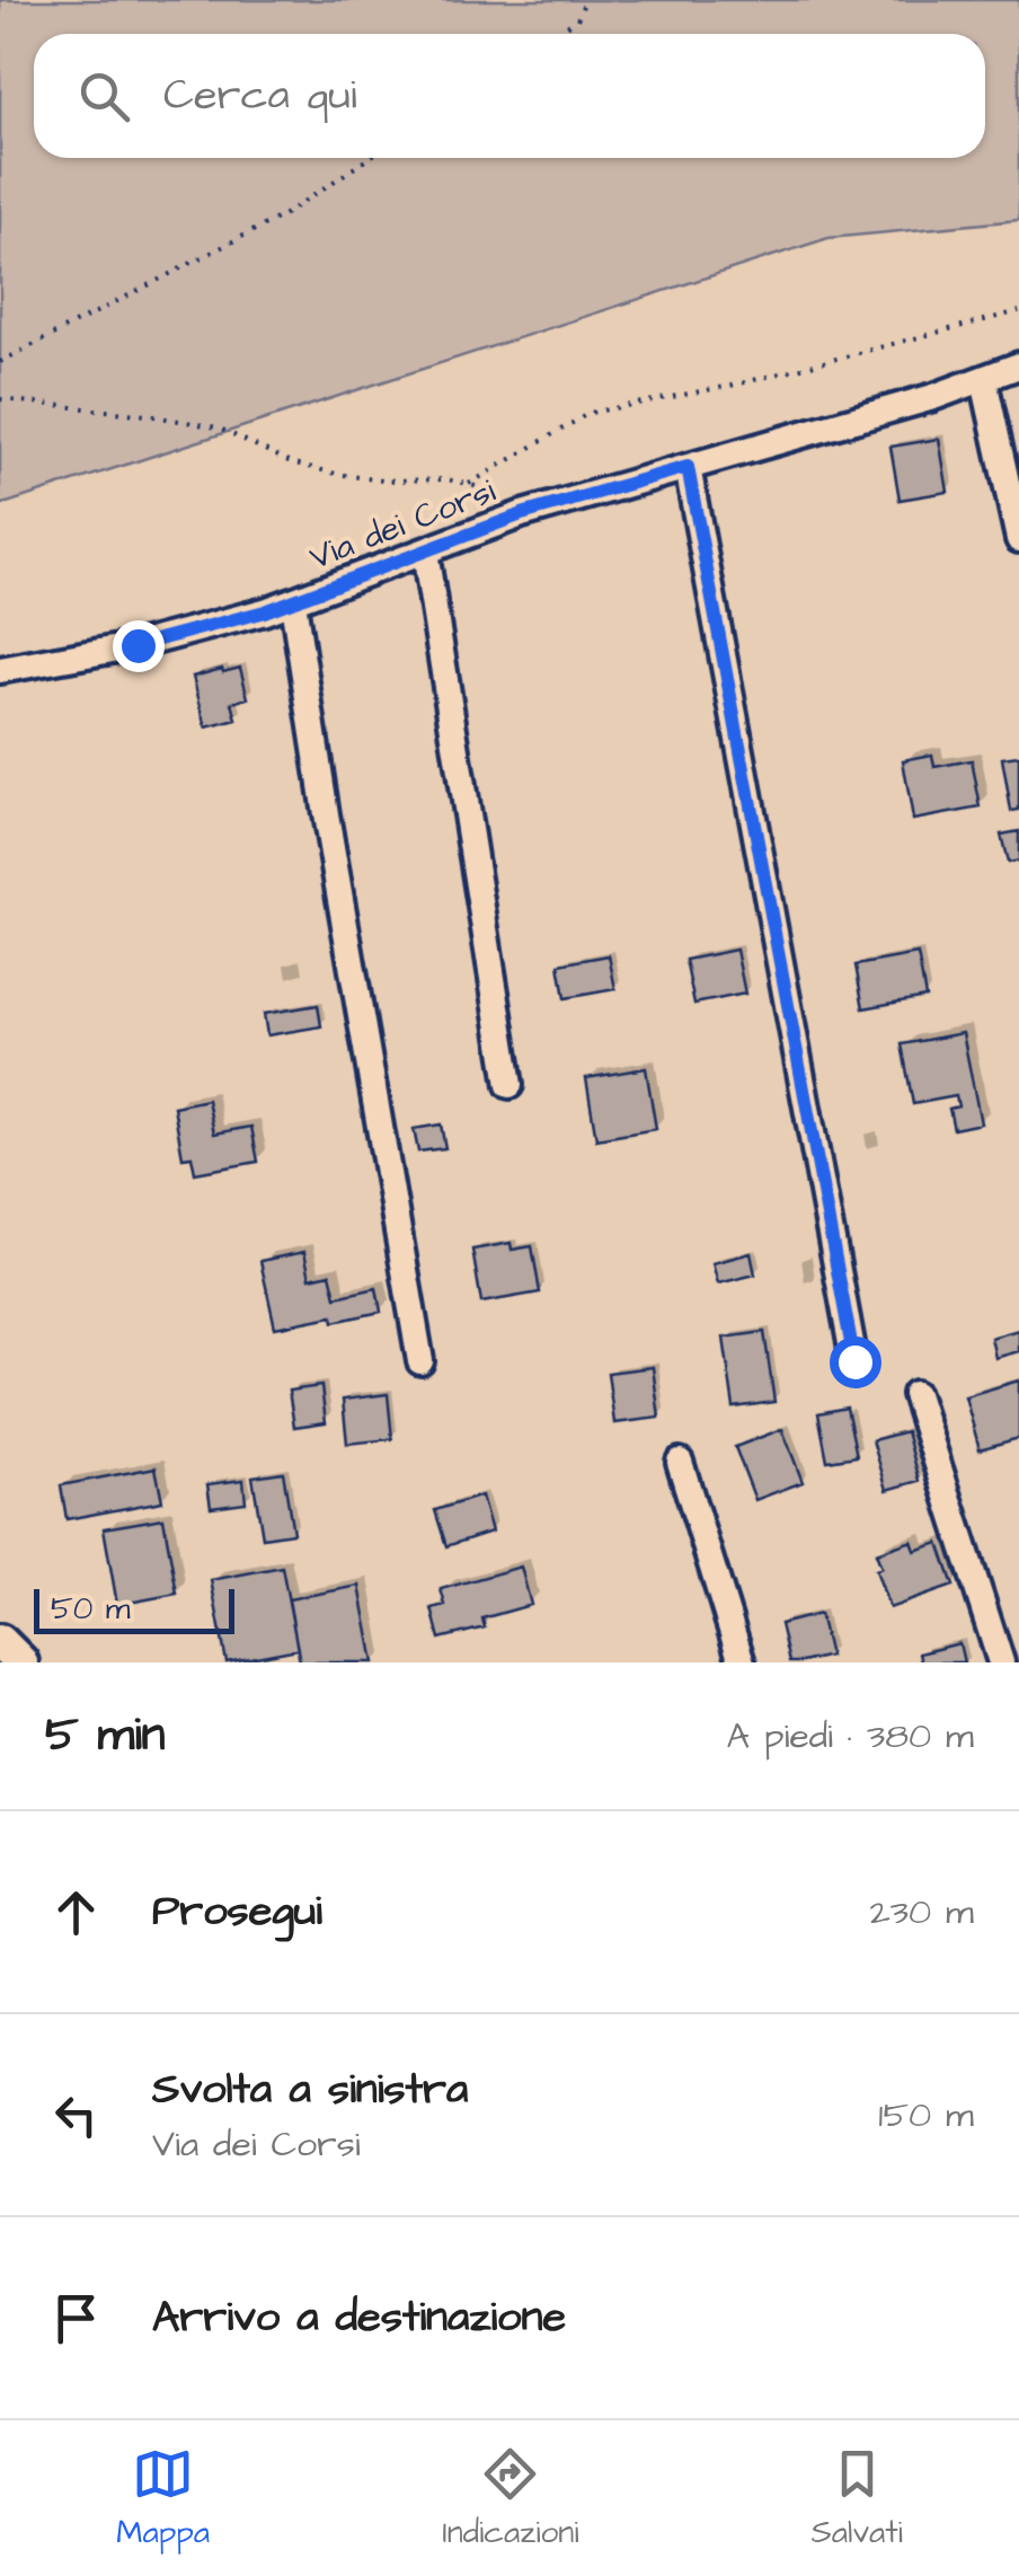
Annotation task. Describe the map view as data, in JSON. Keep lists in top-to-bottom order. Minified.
{"streets":{"street":["Via dei Corsi"]},"scale_bar":"50 m","page":{"search":"Cerca qui","scale":"50 m","heading":["5 min","A piedi · 380 m"],"list":[["Prosegui","230 m"],["Svolta a sinistra","Via dei Corsi","150 m"],"Arrivo a destinazione"],"nav":["Mappa","Indicazioni","Salvati"]}}
